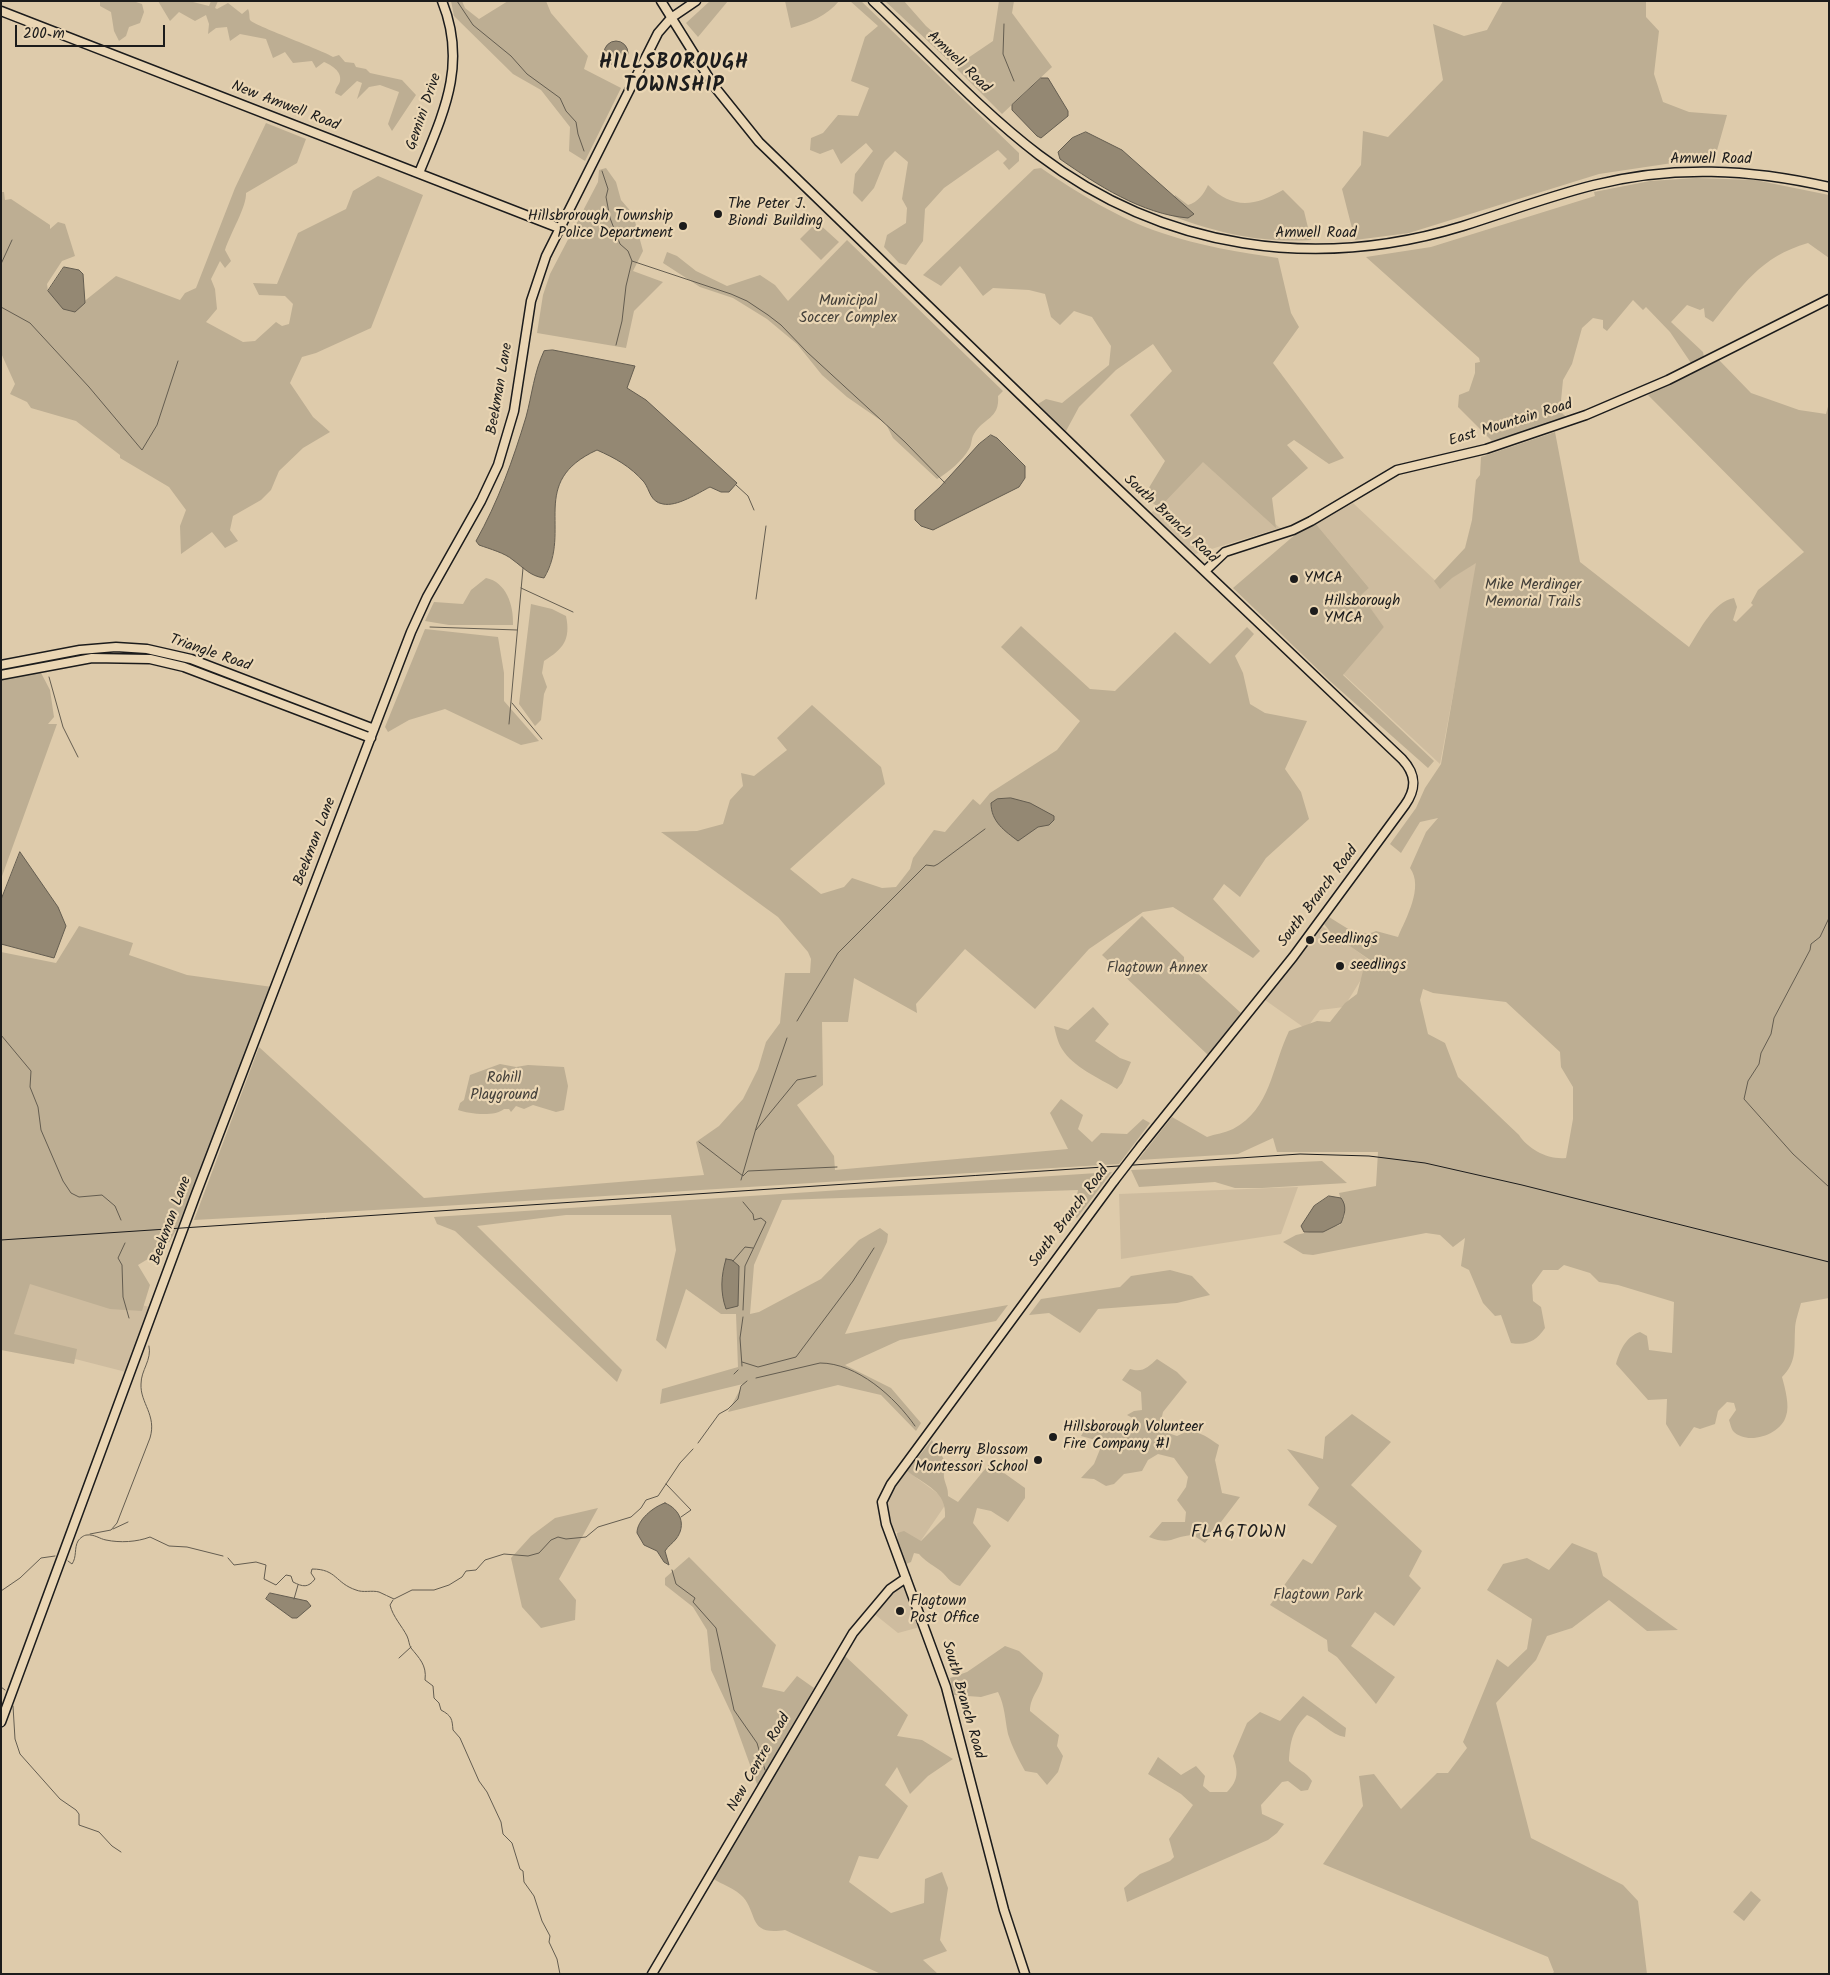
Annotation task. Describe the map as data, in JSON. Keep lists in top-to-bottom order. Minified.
{"streets":{"street":["Amwell Road","New Amwell Road","Gemini Drive","Beekman Lane","East Mountain Road","South Branch Road","Triangle Road","New Centre Road"]},"crossings":[["New Amwell Road","Gemini Drive"],["New Amwell Road","Beekman Lane"],["Beekman Lane","South Branch Road"],["Beekman Lane","Triangle Road"],["East Mountain Road","South Branch Road"],["South Branch Road","New Centre Road"]],"districts":["HILLSBOROUGH TOWNSHIP","FLAGTOWN"],"parks":["Municipal Soccer Complex","Mike Merdinger Memorial Trails","Flagtown Annex","Rohill Playground","Flagtown Park"],"places":["The Peter J. Biondi Building","Hillsbrorough Township Police Department","YMCA","Hillsborough YMCA","Seedlings","seedlings","Hillsborough Volunteer Fire Company #1","Cherry Blossom Montessori School","Flagtown Post Office"],"scale_bar":"200 m"}
